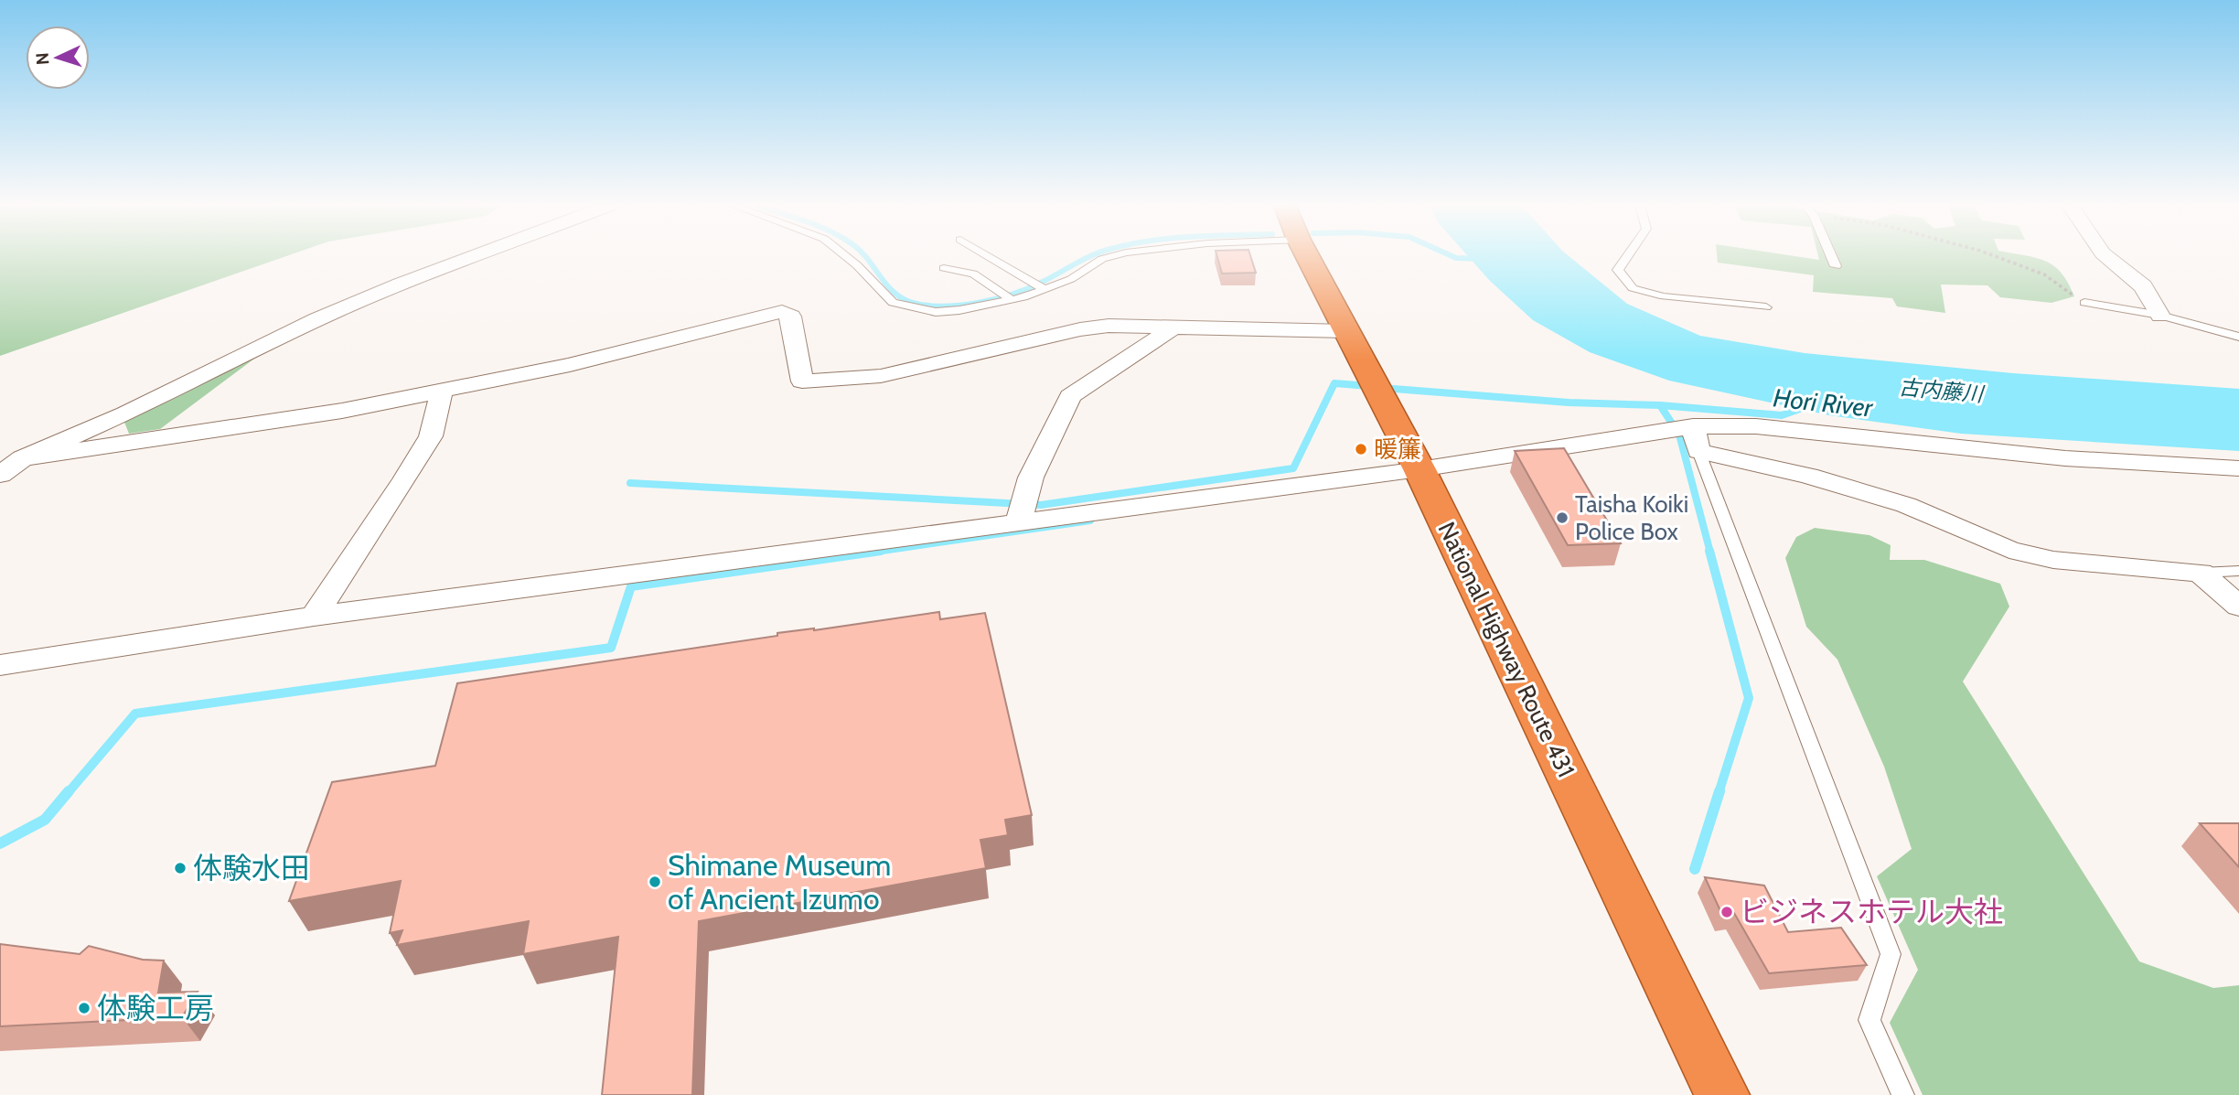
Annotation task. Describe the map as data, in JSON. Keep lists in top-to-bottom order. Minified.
{"streets":{"highway":["National Highway Route 431"]},"water":["古内藤川","Hori River"],"places":["暖簾","Taisha Koiki Police Box","体験水田","Shimane Museum of Ancient Izumo","ビジネスホテル大社","体験工房"],"north":"left"}
